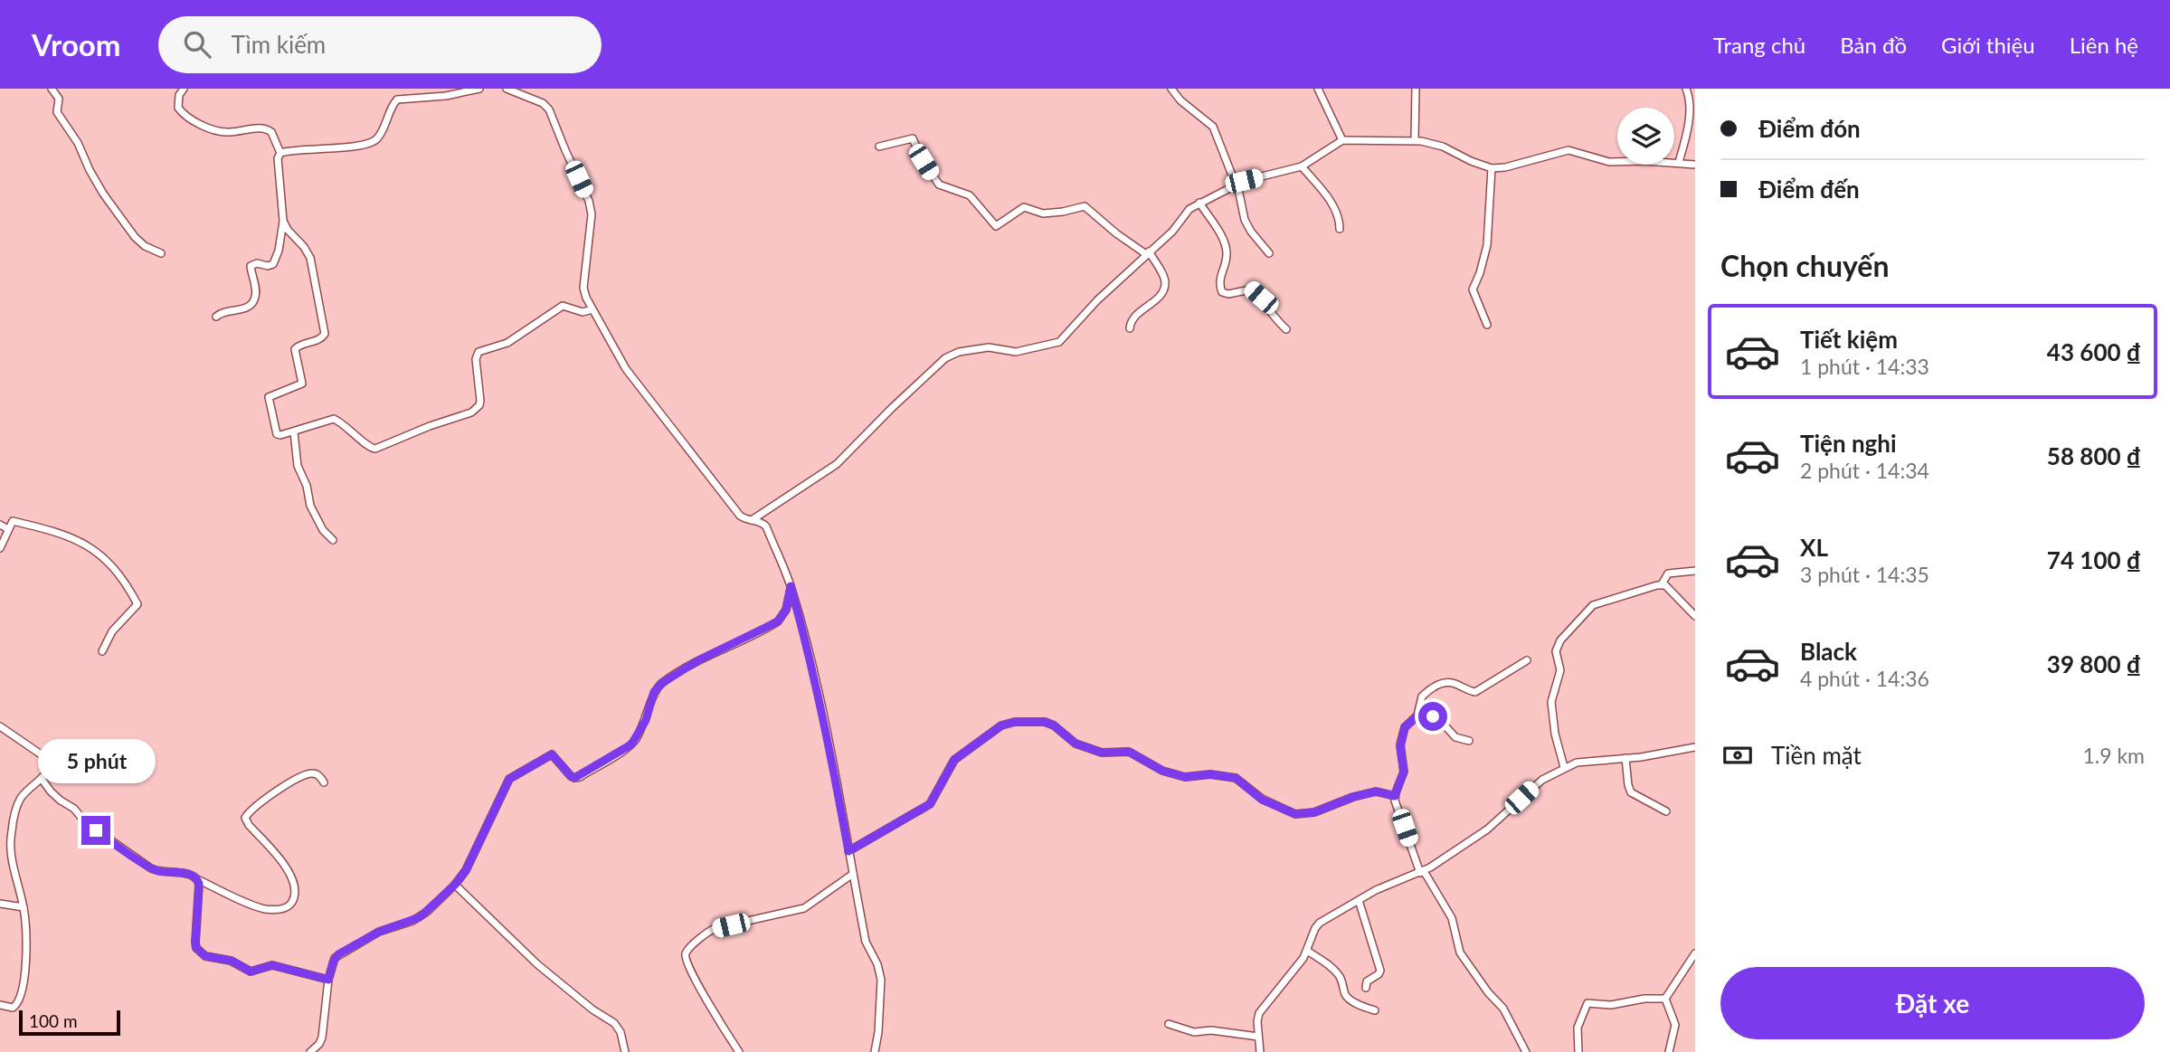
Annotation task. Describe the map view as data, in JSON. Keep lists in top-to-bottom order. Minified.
{"scale_bar":"100 m","page":{"header":"Vroom","search":"Tìm kiếm","nav":["Trang chủ","Bản đồ","Giới thiệu","Liên hệ"],"banner":["Điểm đón","Điểm đến"],"heading":"Chọn chuyến","list":[{"name":"Tiết kiệm","note":"1 phút · 14:33","value":"43 600 ₫"},{"name":"Tiện nghi","note":"2 phút · 14:34","value":"58 800 ₫"},{"name":"XL","note":"3 phút · 14:35","value":"74 100 ₫"},{"name":"Black","note":"4 phút · 14:36","value":"39 800 ₫"}],"pay":["Tiền mặt","1.9 km"],"bubble":"5 phút","buttons":"Đặt xe","scale":"100 m"}}
